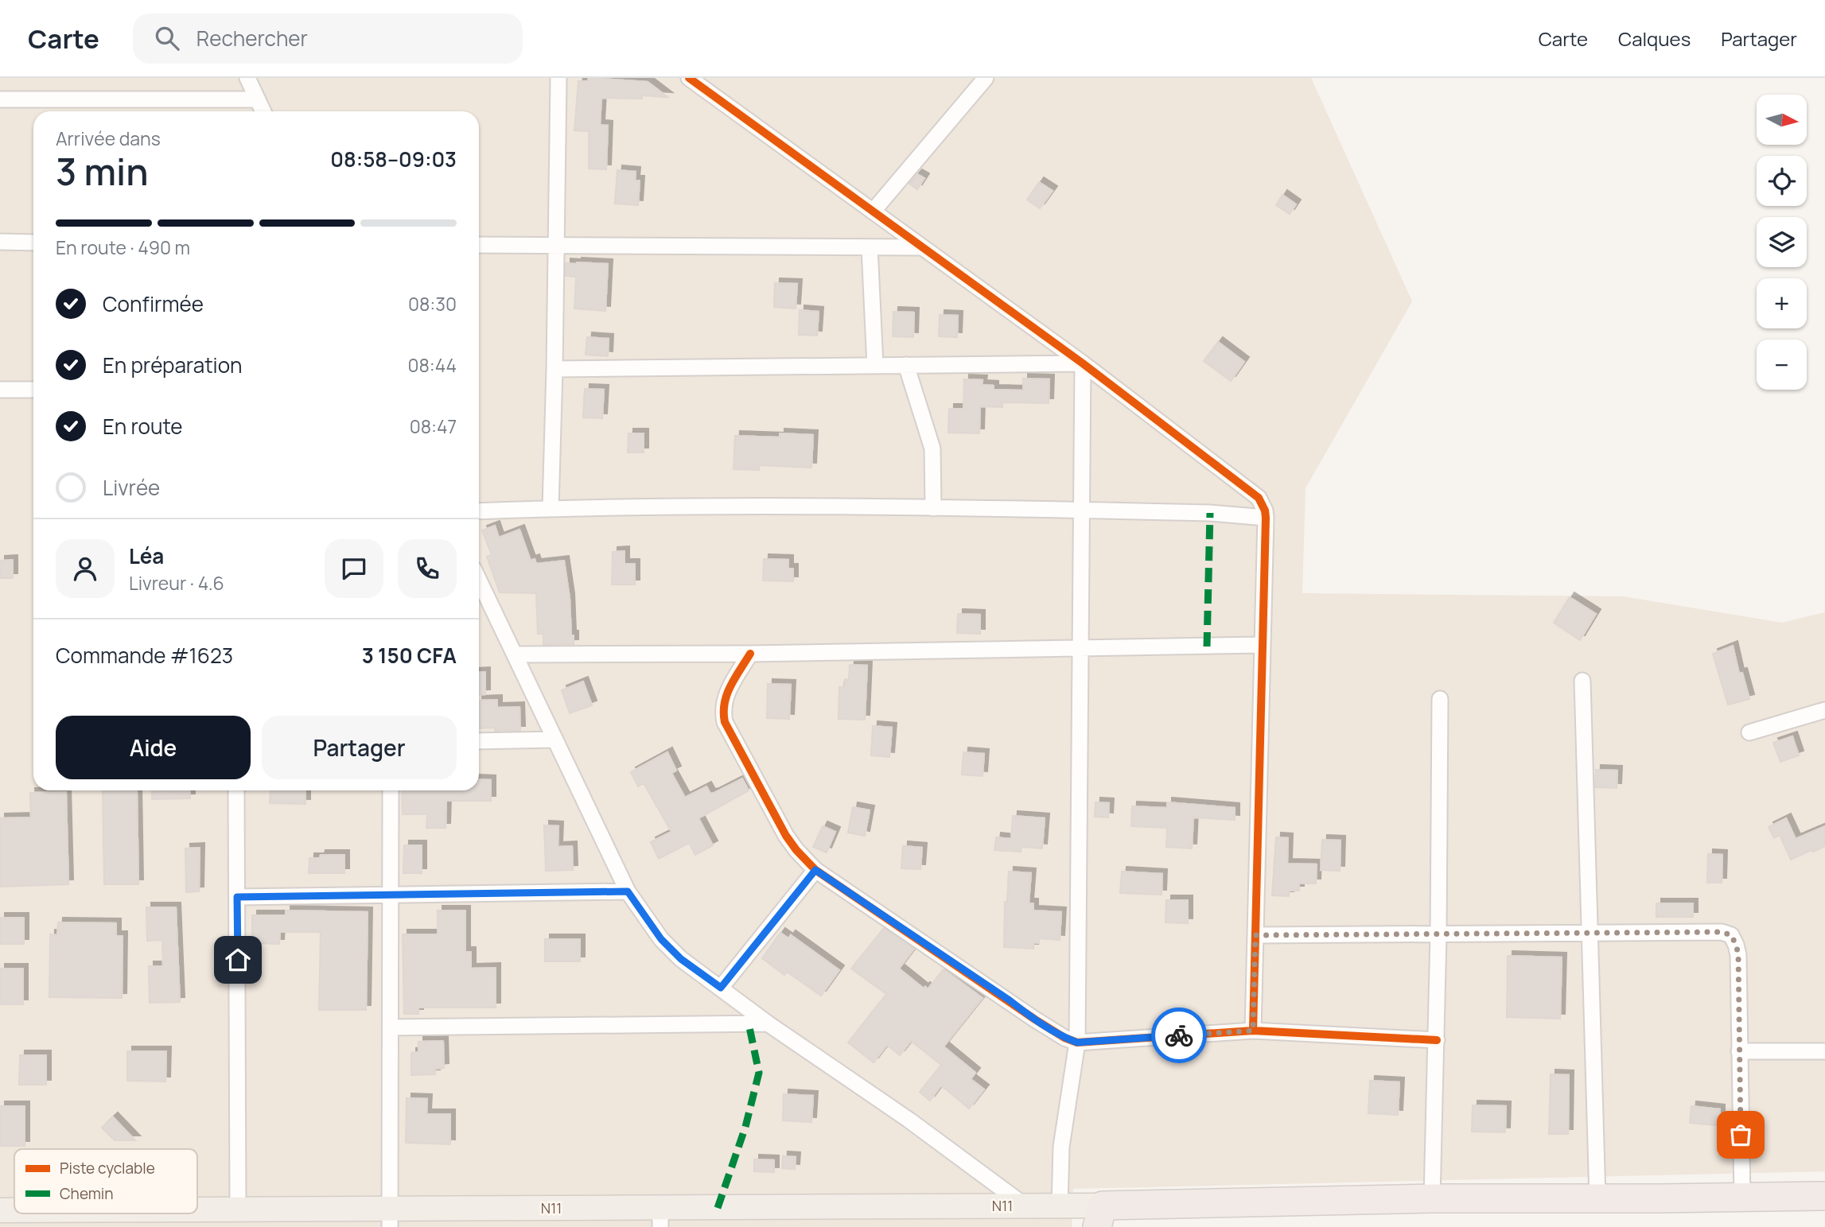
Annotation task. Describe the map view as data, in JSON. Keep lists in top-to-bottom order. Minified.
{"streets":{"main road":["N11"]},"legend":["Piste cyclable","Chemin"],"north":"right","page":{"header":"Carte","search":"Rechercher","nav":["Carte","Calques","Partager"],"map_buttons":["+","−"],"heading":["3 min","Arrivée dans","08:58–09:03"],"panel":["Léa","Livreur · 4.6","Commande #1623","3 150 CFA"],"bar":"En route · 490 m","list":[["Confirmée","08:30"],["En préparation","08:44"],["En route","08:47"],"Livrée"],"buttons":["Aide","Partager"]}}
